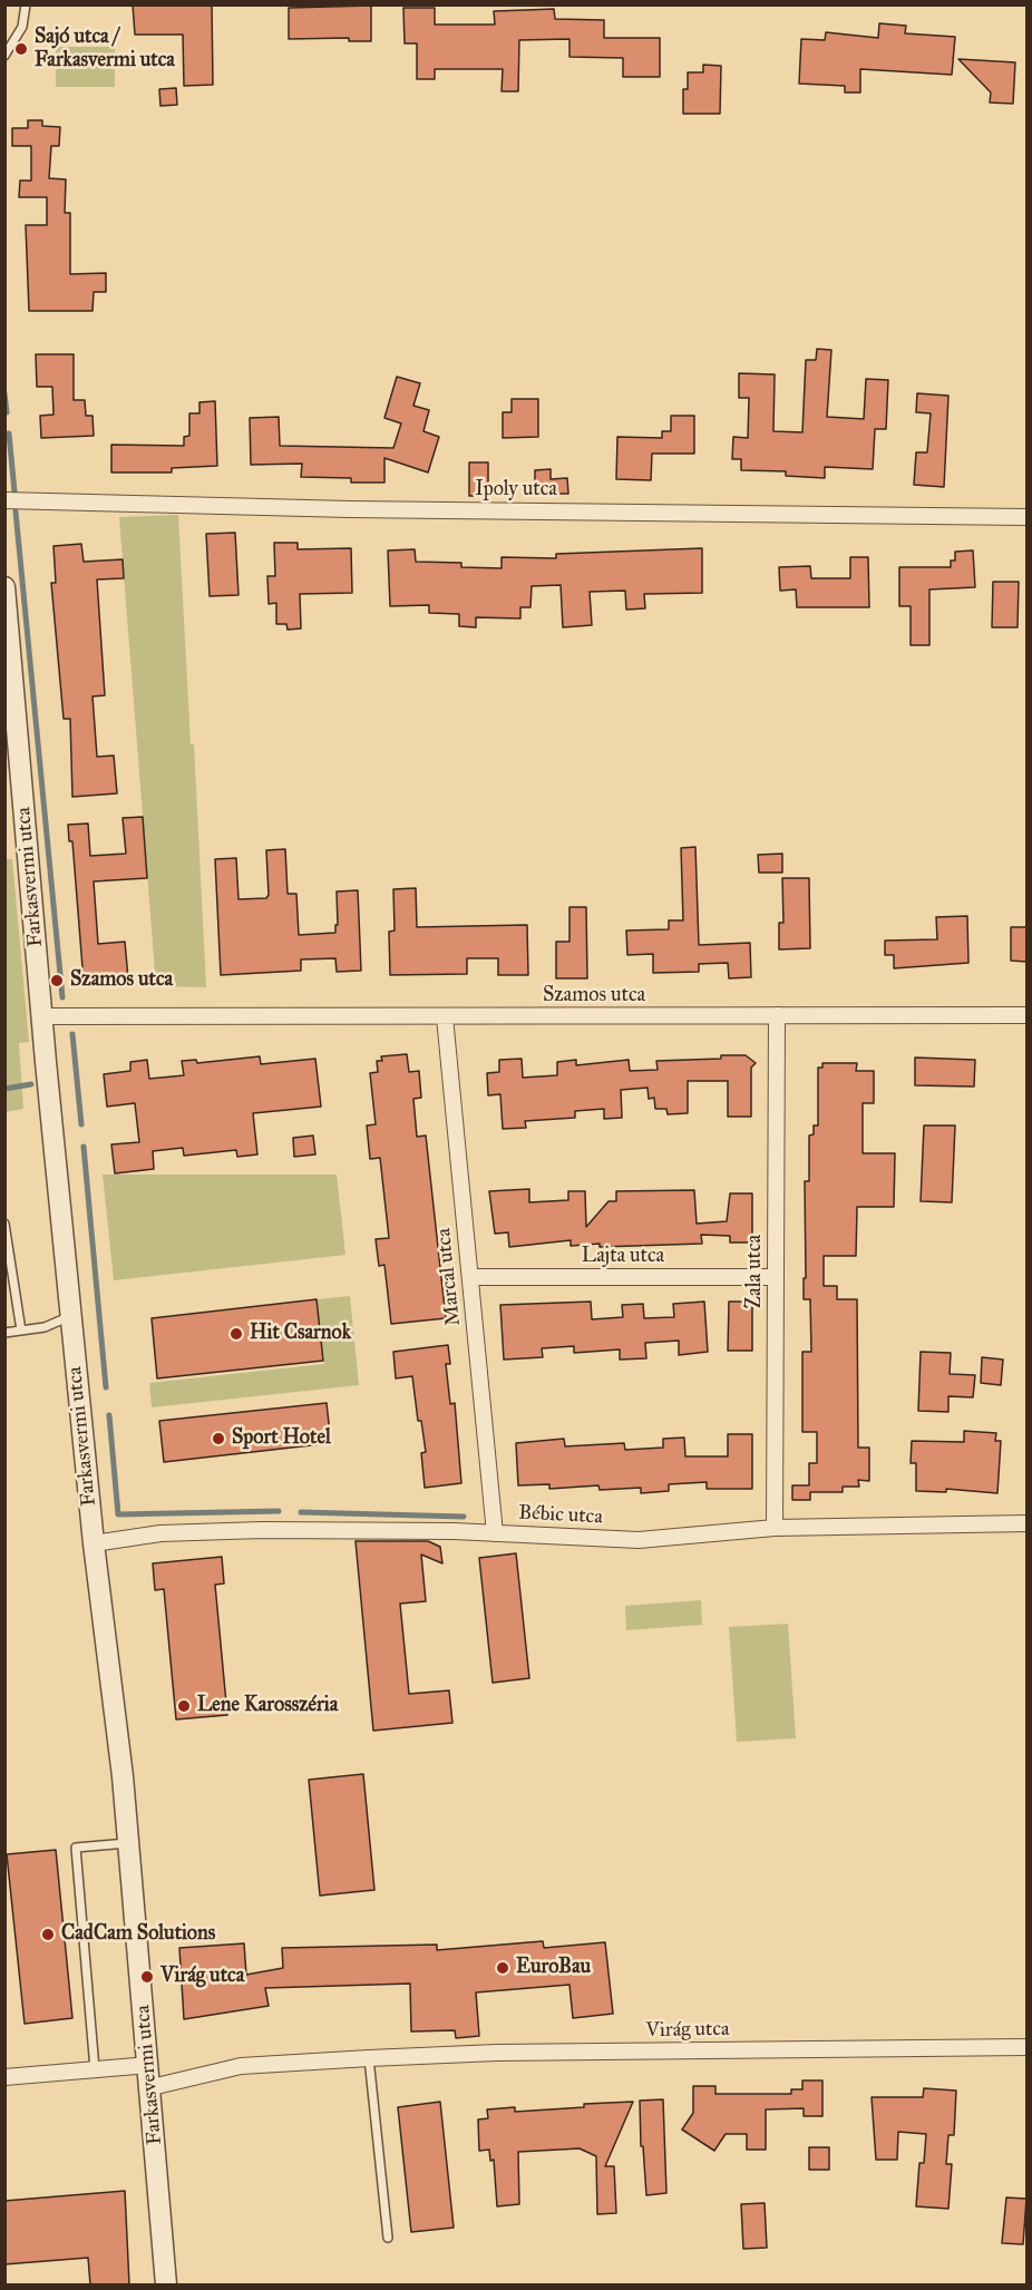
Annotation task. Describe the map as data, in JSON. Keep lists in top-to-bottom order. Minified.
{"streets":{"street":["Ipoly utca","Farkasvermi utca","Szamos utca","Lajta utca","Zala utca","Marcal utca","Bébic utca","Virág utca"]},"crossings":[["Farkasvermi utca","Szamos utca"],["Farkasvermi utca","Bébic utca"],["Farkasvermi utca","Virág utca"],["Szamos utca","Zala utca"],["Szamos utca","Marcal utca"],["Lajta utca","Zala utca"],["Lajta utca","Marcal utca"],["Zala utca","Bébic utca"],["Marcal utca","Bébic utca"]],"places":["Sajó utca / Farkasvermi utca","Szamos utca","Hit Csarnok","Sport Hotel","Lene Karosszéria","CadCam Solutions","EuroBau","Virág utca"]}
